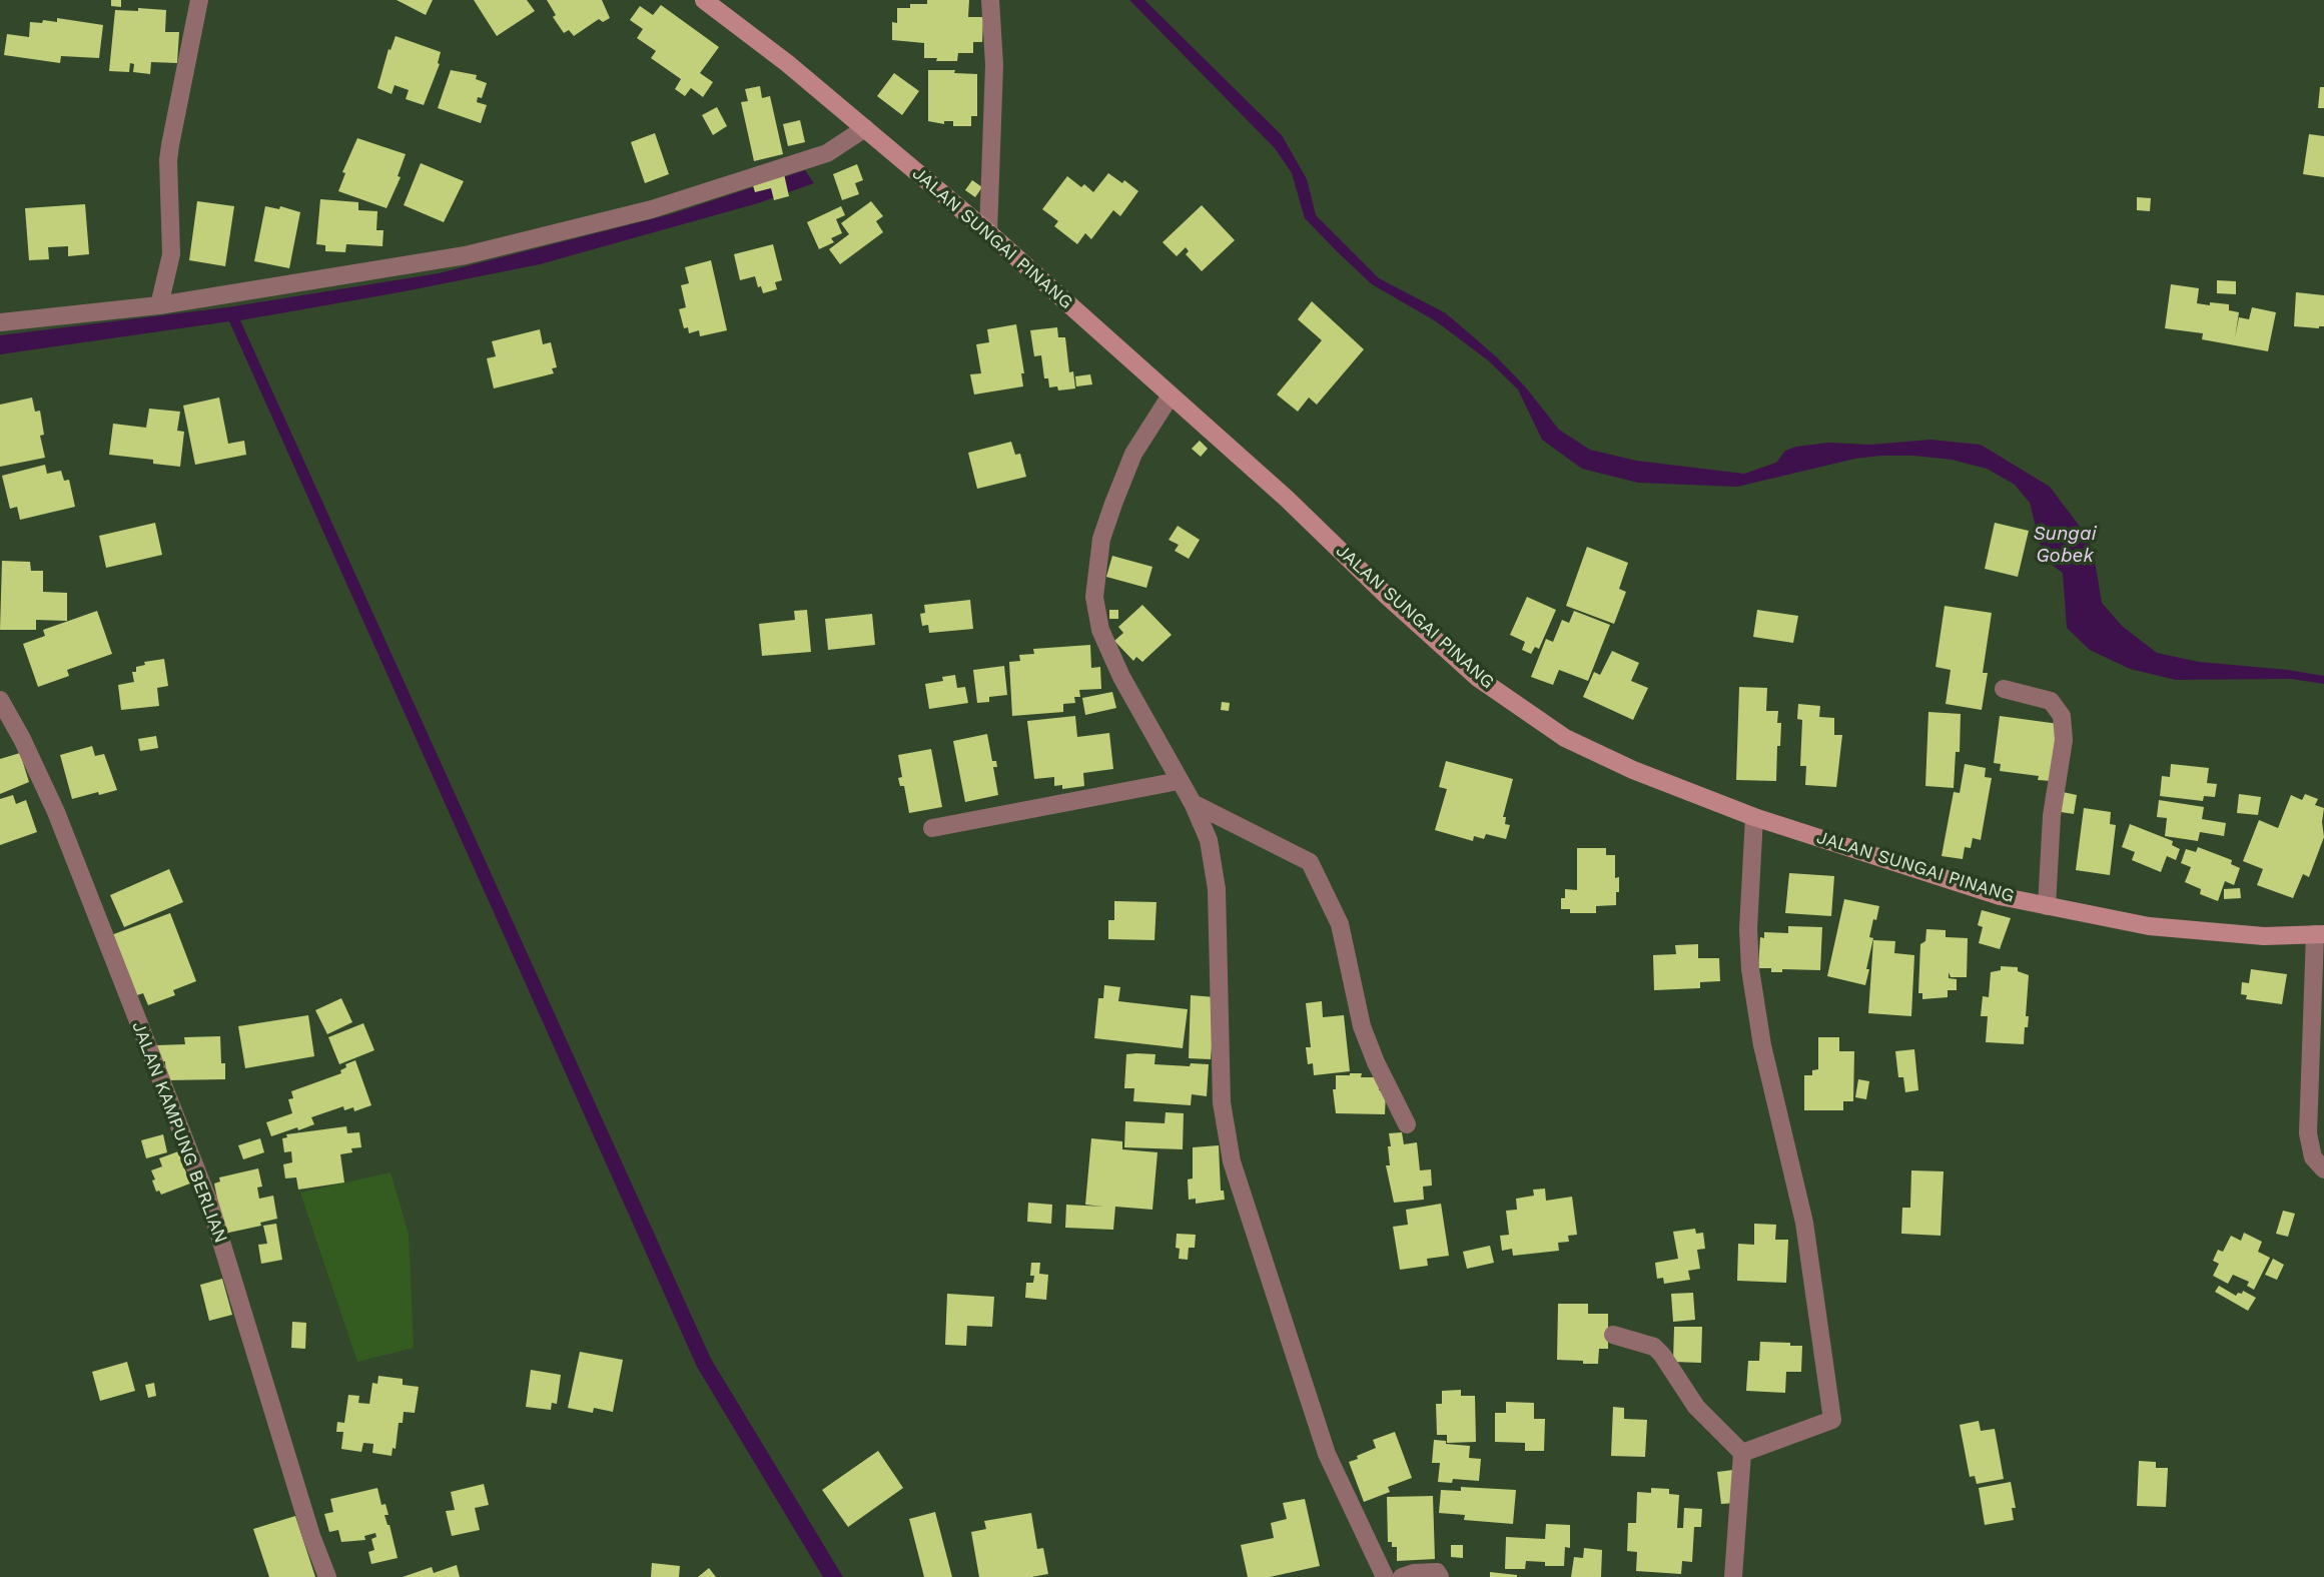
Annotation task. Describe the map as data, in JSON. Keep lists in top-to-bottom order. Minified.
{"streets":{"street":["JALAN SUNGAI PINANG","JALAN KAMPUNG BERLIAN"]},"water":["Sungai Gobek"]}
